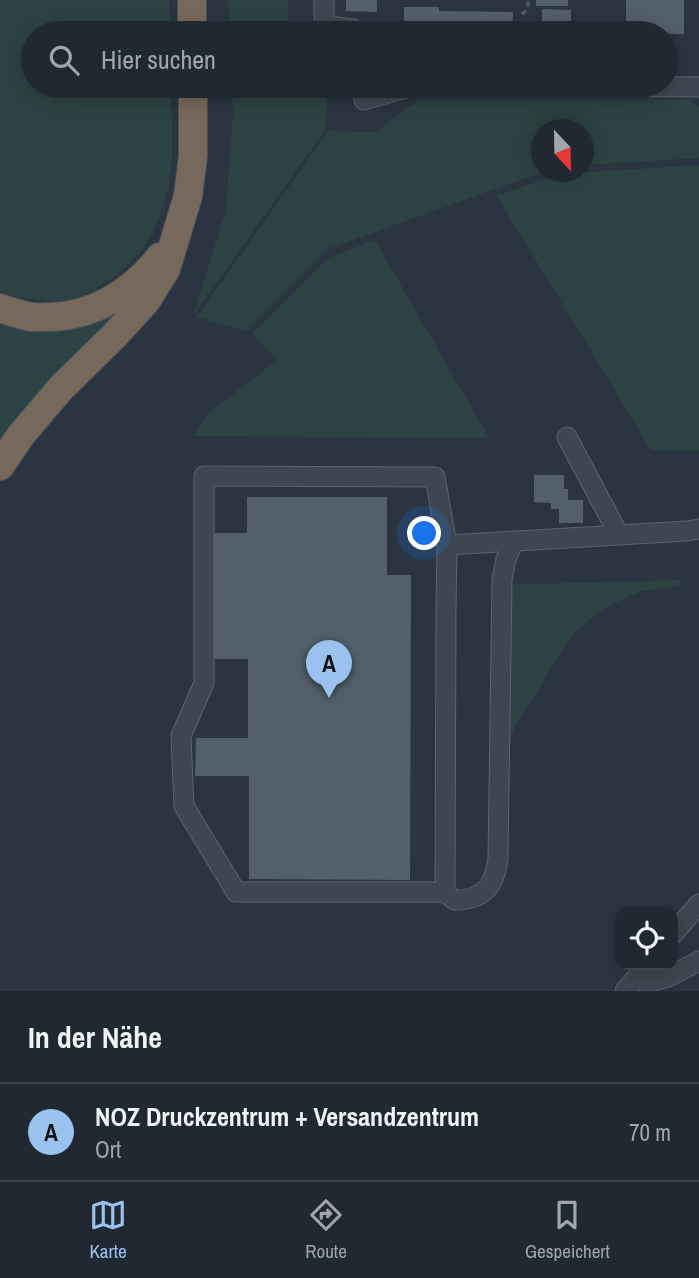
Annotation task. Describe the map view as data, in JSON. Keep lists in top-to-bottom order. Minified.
{"north":"bottom","page":{"search":"Hier suchen","pins":"A","heading":"In der Nähe","list":[{"mark":"A","name":"NOZ Druckzentrum + Versandzentrum","note":"Ort","value":"70 m"}],"nav":["Karte","Route","Gespeichert"]}}
